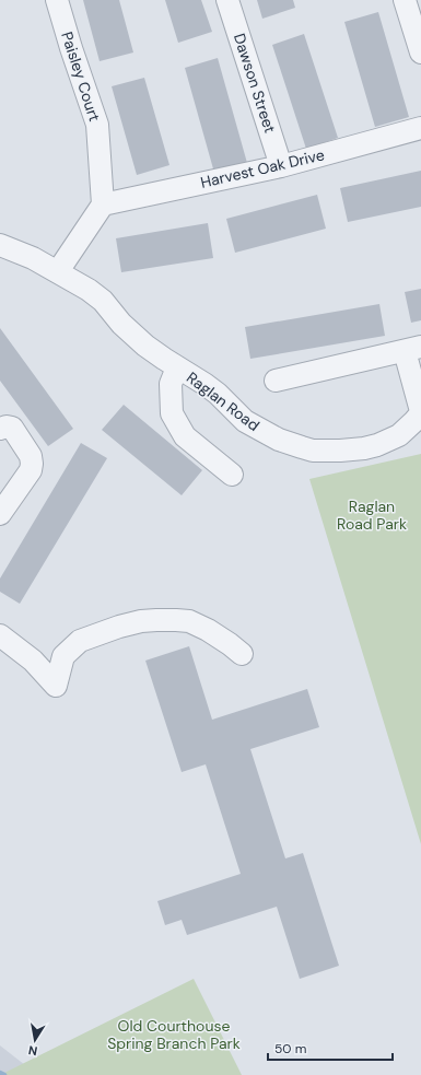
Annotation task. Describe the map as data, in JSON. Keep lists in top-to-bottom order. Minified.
{"streets":{"street":["Paisley Court","Dawson Street","Harvest Oak Drive","Raglan Road"]},"crossings":[["Paisley Court","Harvest Oak Drive"],["Dawson Street","Harvest Oak Drive"]],"parks":["Raglan Road Park","Old Courthouse Spring Branch Park"],"scale_bar":"50 m","north":"bottom"}
